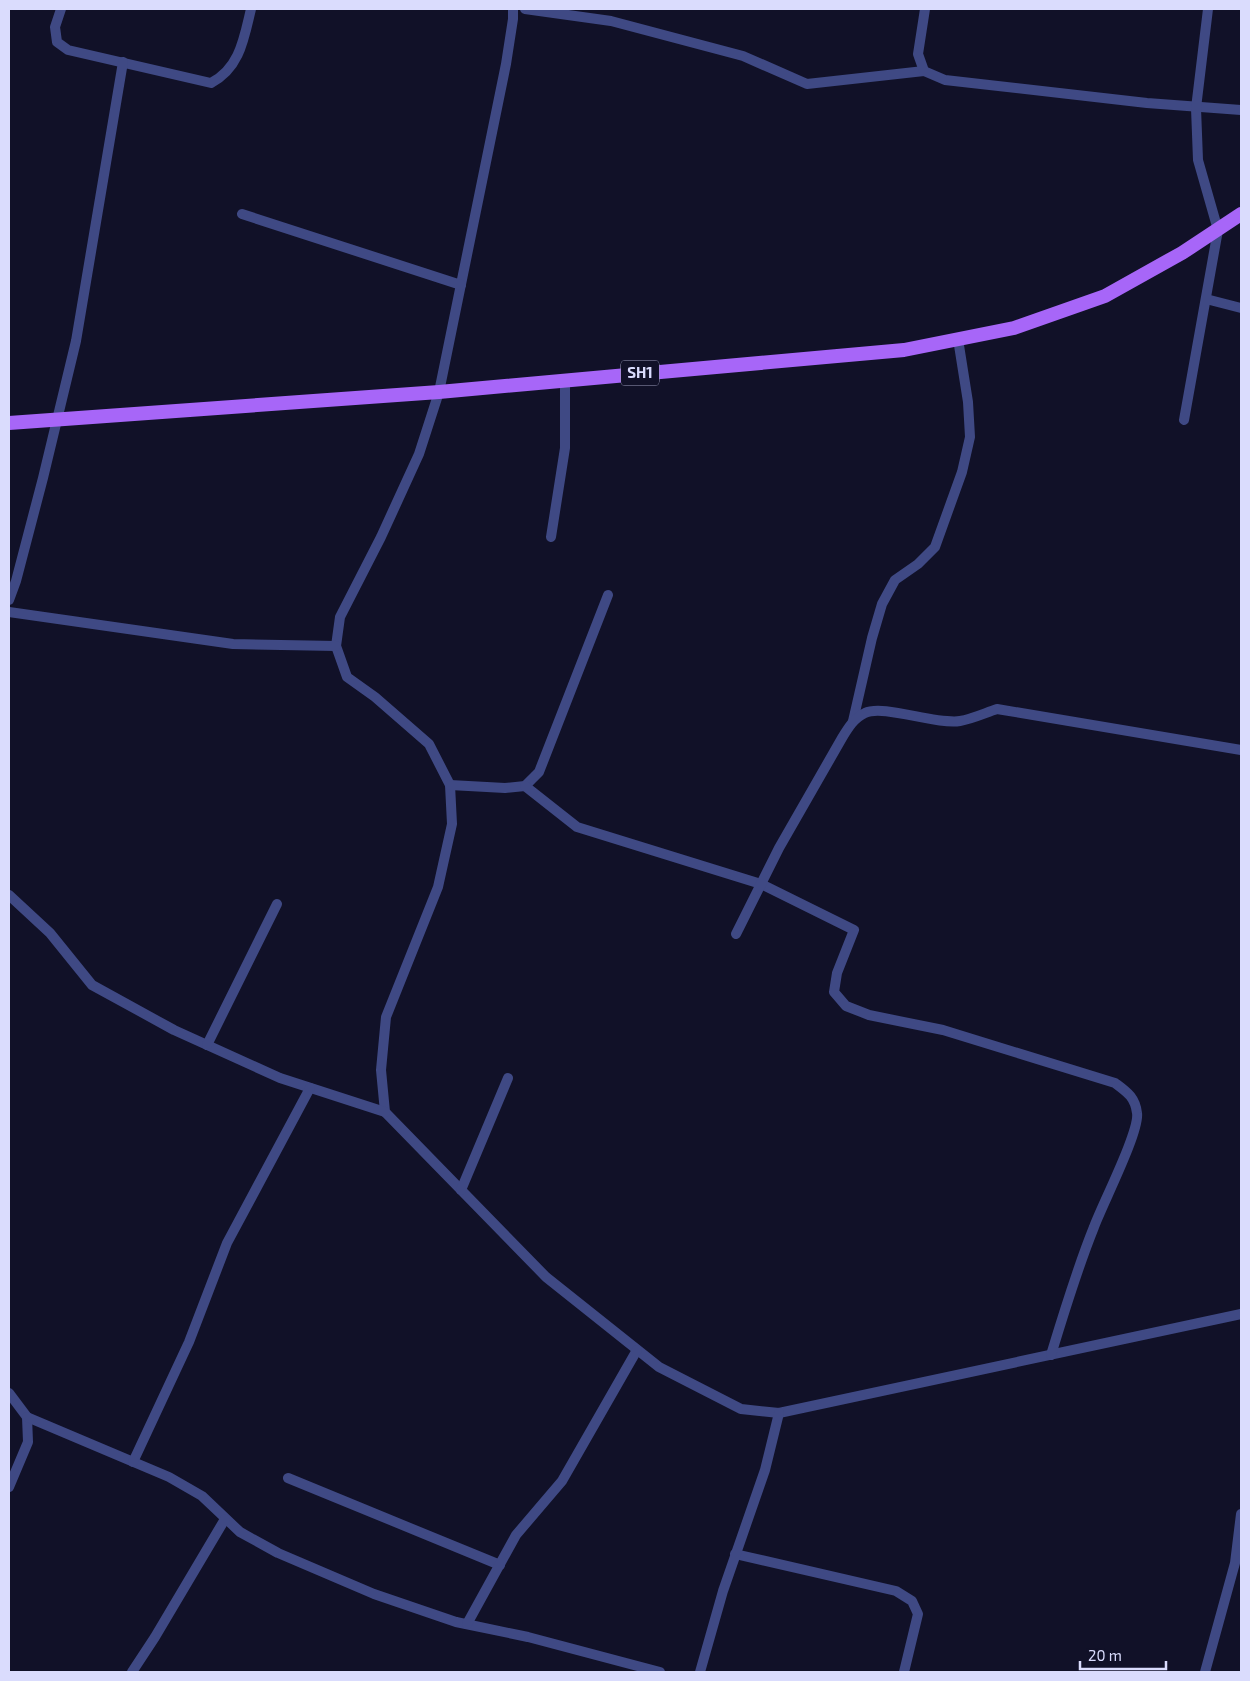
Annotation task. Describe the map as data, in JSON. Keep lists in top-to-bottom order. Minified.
{"streets":{"main road":["SH1"]},"scale_bar":"20 m"}
